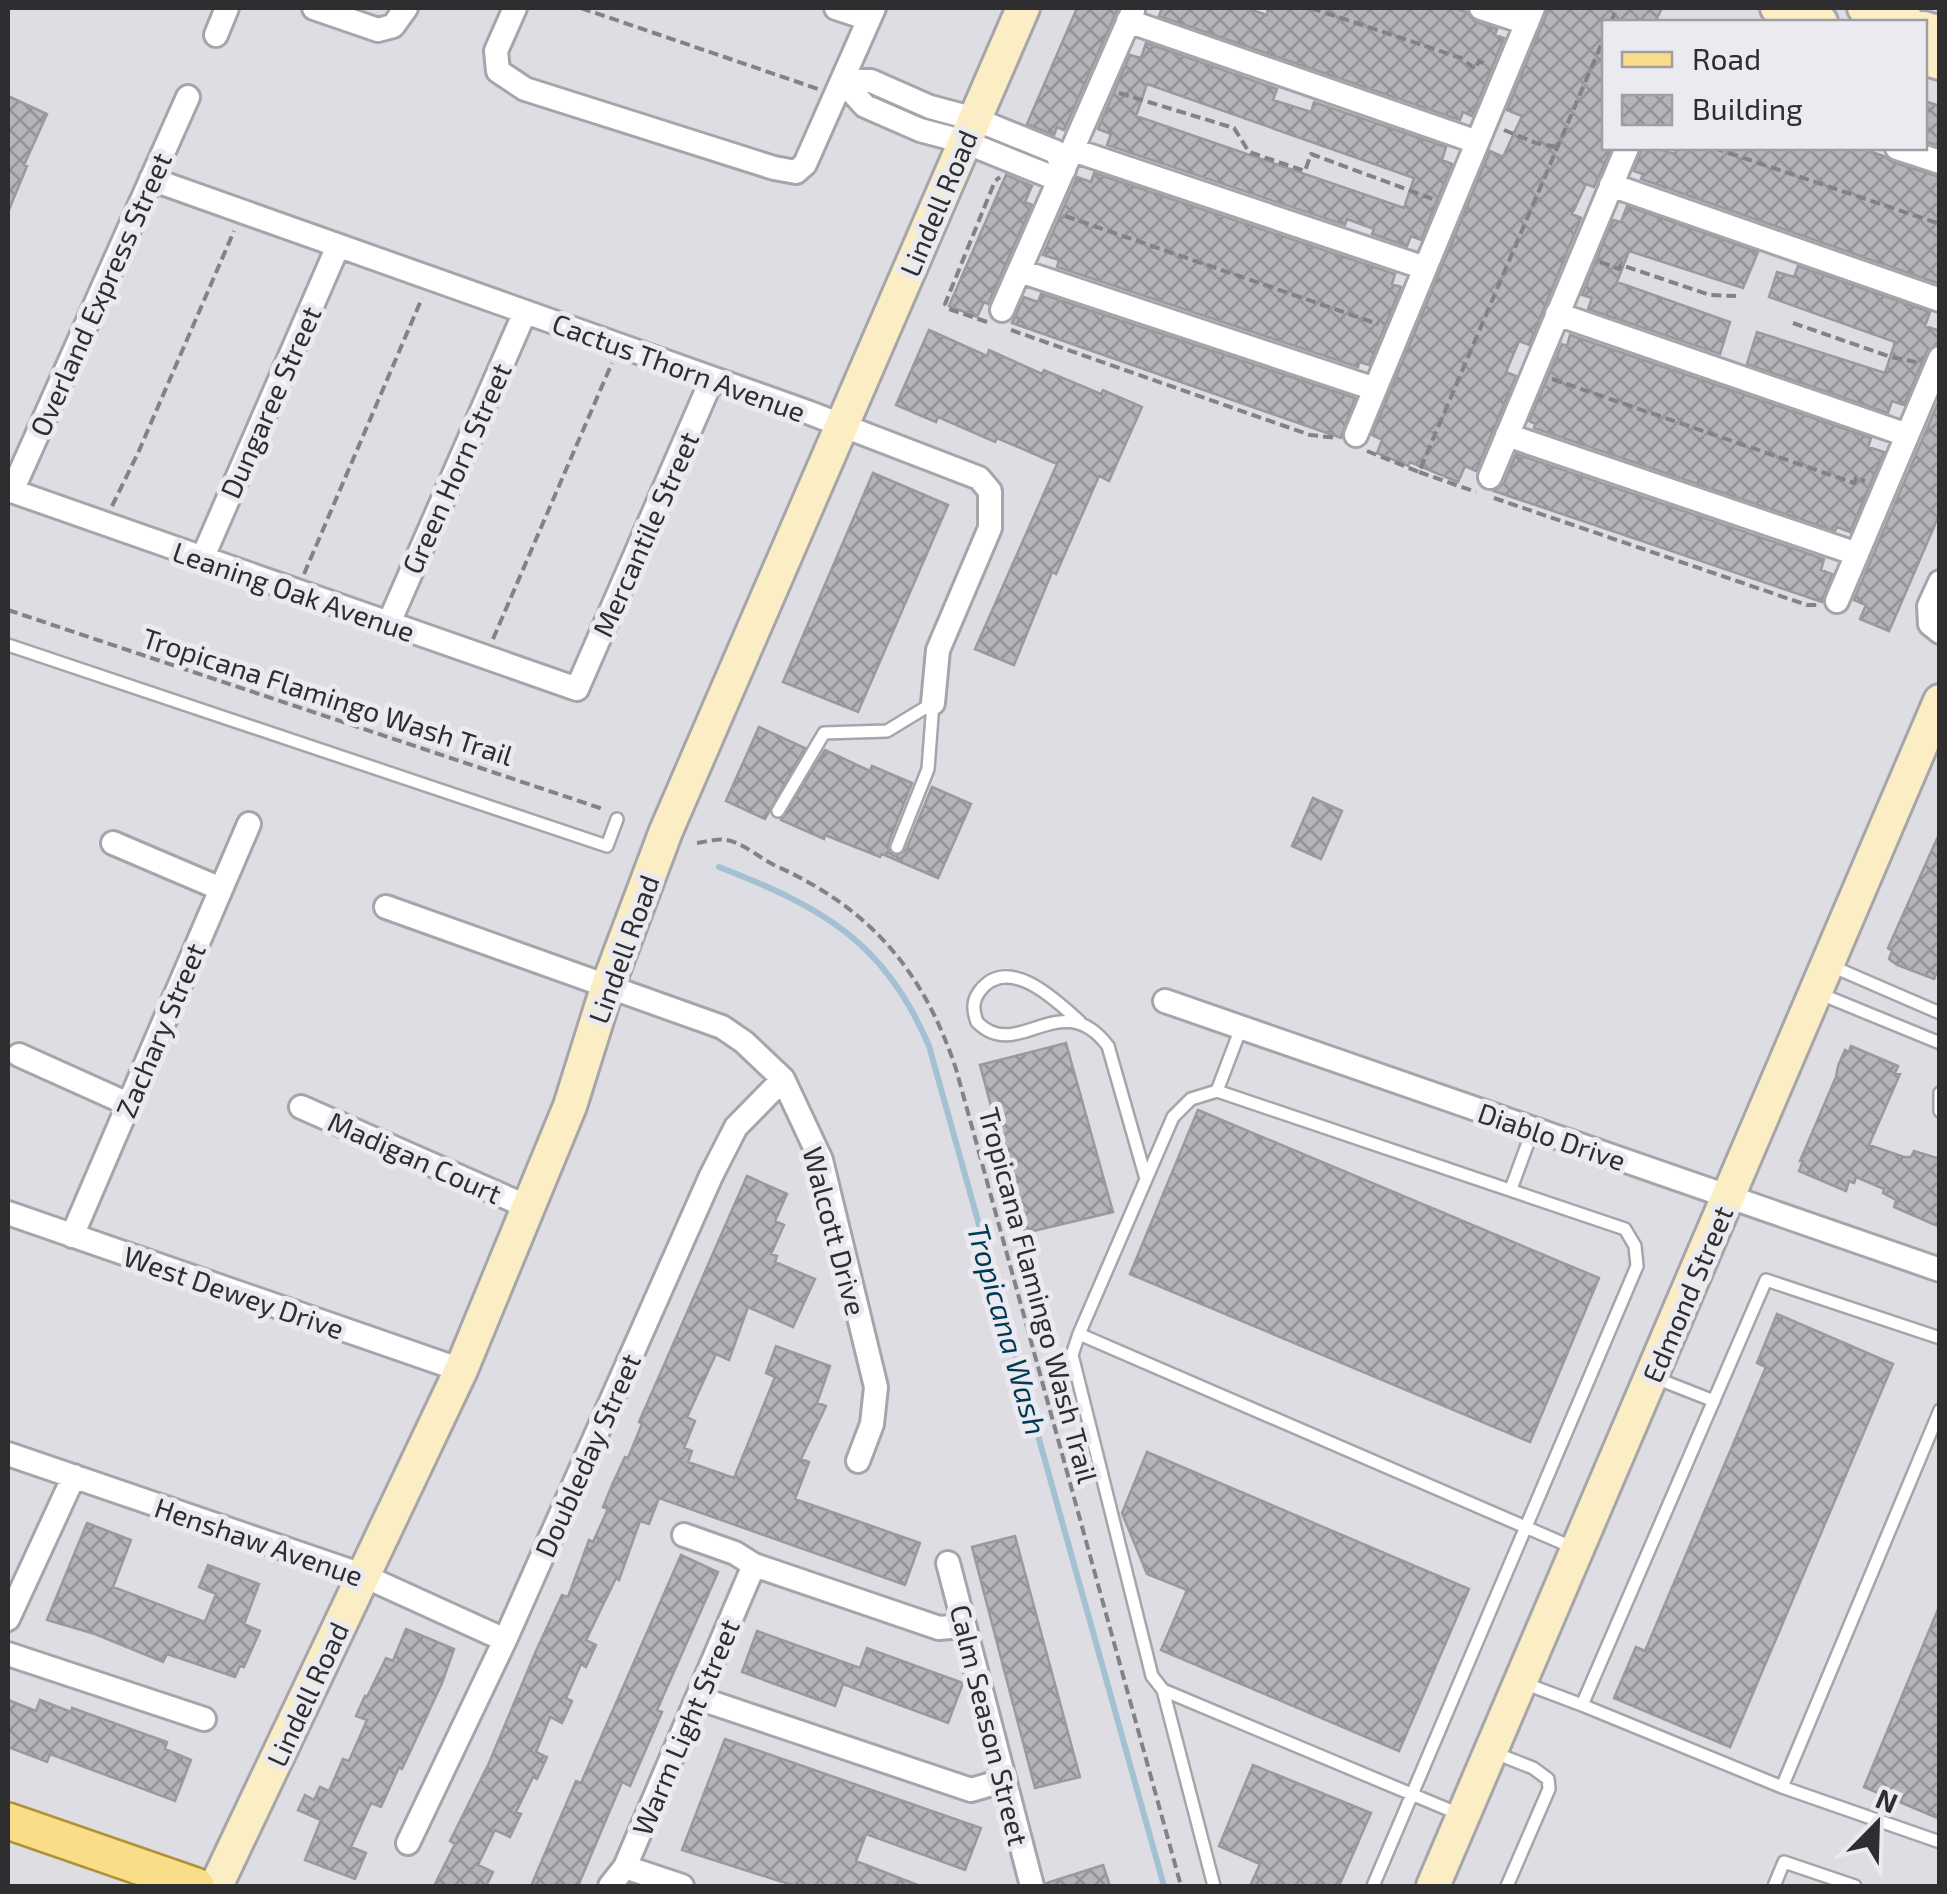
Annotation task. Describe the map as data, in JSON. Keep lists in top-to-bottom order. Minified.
{"streets":{"street":["Lindell Road","Overland Express Street","Cactus Thorn Avenue","Dungaree Street","Green Horn Street","Mercantile Street","Leaning Oak Avenue","Zachary Street","Diablo Drive","Madigan Court","Walcott Drive","West Dewey Drive","Edmond Street","Doubleday Street","Henshaw Avenue","Calm Season Street","Warm Light Street"],"path":["Tropicana Flamingo Wash Trail"]},"crossings":[["Lindell Road","Cactus Thorn Avenue"],["Lindell Road","Madigan Court"],["Lindell Road","Walcott Drive"],["Lindell Road","West Dewey Drive"],["Lindell Road","Henshaw Avenue"],["Overland Express Street","Cactus Thorn Avenue"],["Overland Express Street","Leaning Oak Avenue"],["Cactus Thorn Avenue","Dungaree Street"],["Cactus Thorn Avenue","Green Horn Street"],["Cactus Thorn Avenue","Mercantile Street"],["Dungaree Street","Leaning Oak Avenue"],["Green Horn Street","Leaning Oak Avenue"],["Mercantile Street","Leaning Oak Avenue"],["Zachary Street","West Dewey Drive"],["Diablo Drive","Edmond Street"],["Walcott Drive","Doubleday Street"],["Doubleday Street","Henshaw Avenue"]],"water":["Tropicana Wash"],"legend":["Road","Building"],"north":"top right"}
